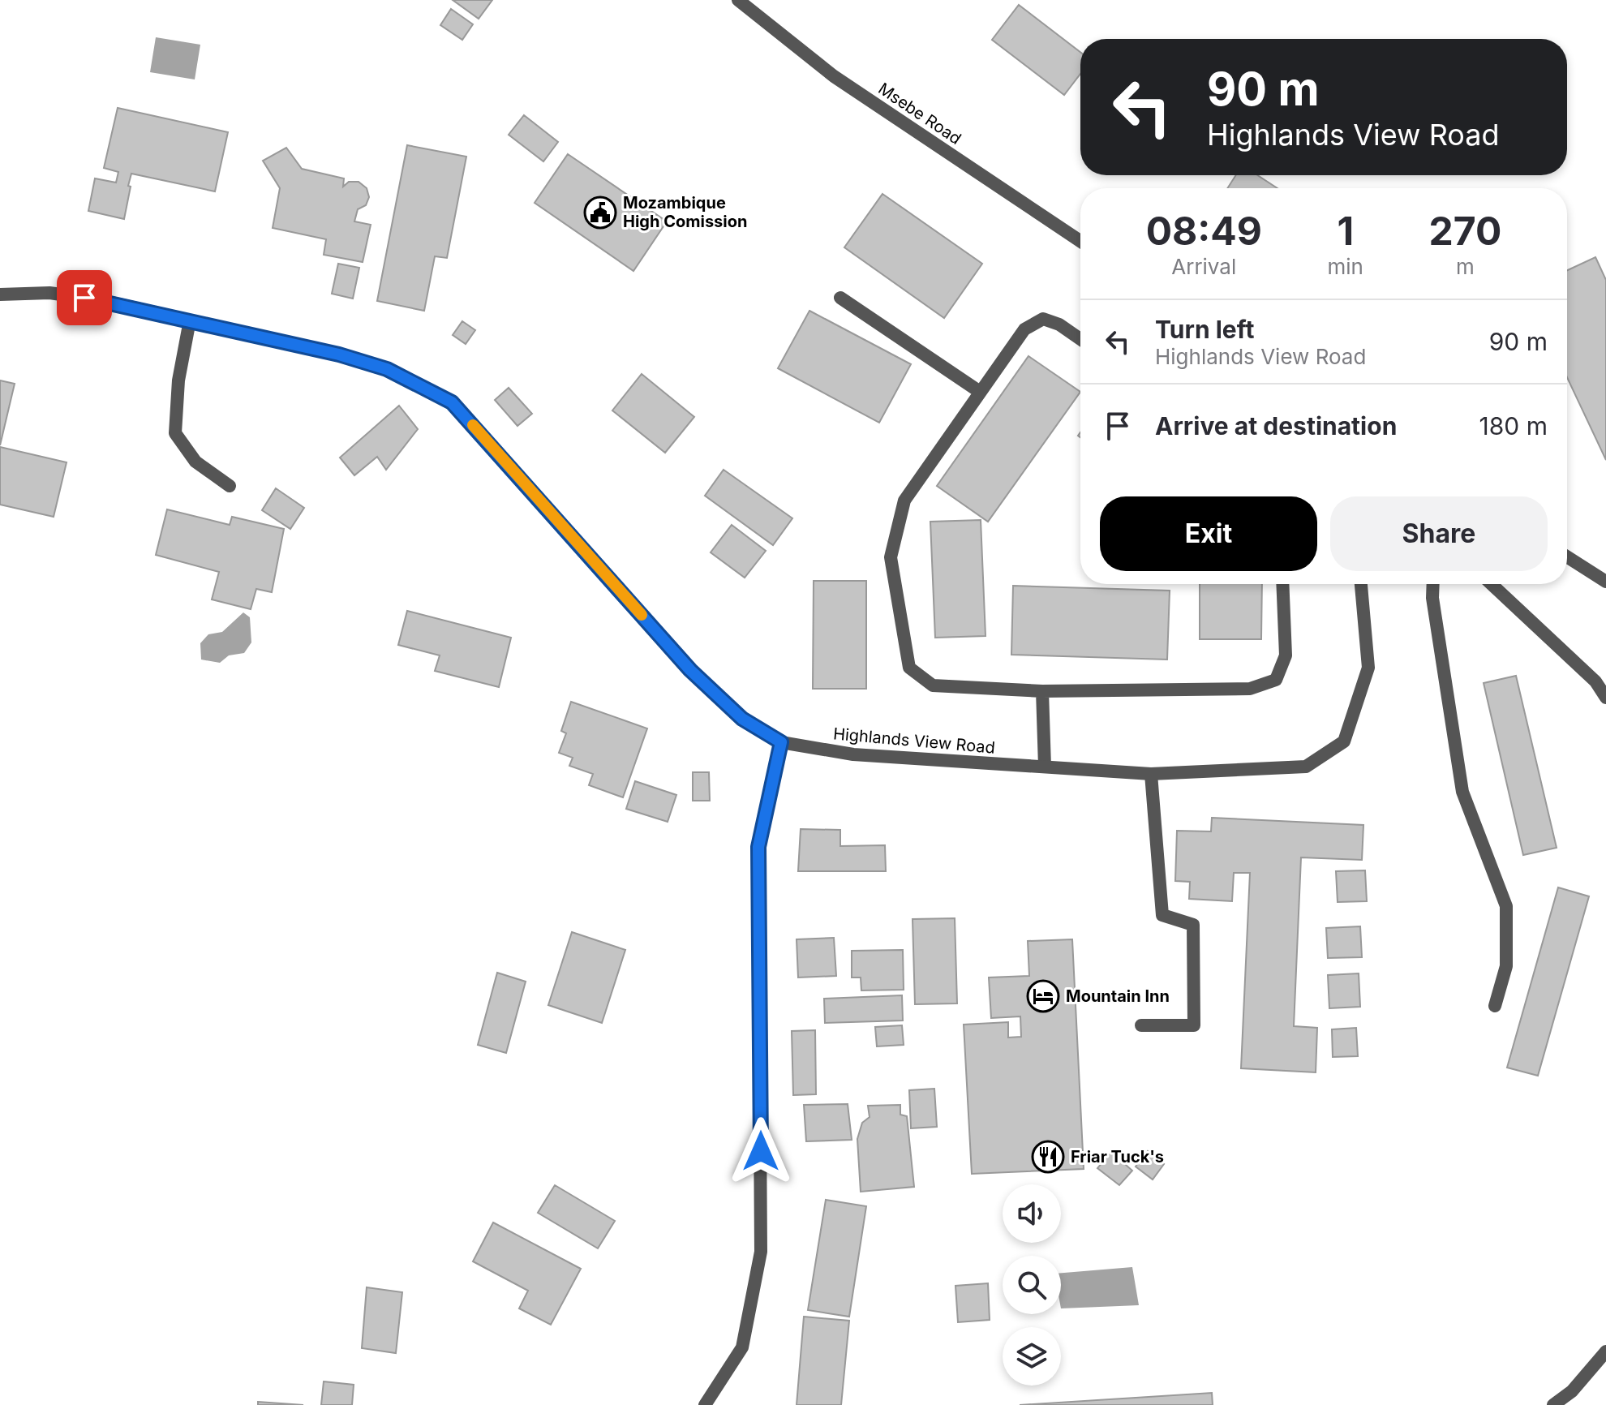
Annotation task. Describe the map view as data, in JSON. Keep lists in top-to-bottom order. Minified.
{"streets":{"street":["Msebe Road","Highlands View Road"]},"places":{"public building":["Mozambique High Comission"],"hotel":["Mountain Inn"],"restaurant":["Friar Tuck's"]},"page":{"turn":["90 m","Highlands View Road"],"eta":["08:49","Arrival","1","min","270","m"],"list":[{"name":"Turn left","note":"Highlands View Road","value":"90 m"},{"name":"Arrive at destination","value":"180 m"}],"buttons":["Exit","Share"]}}
